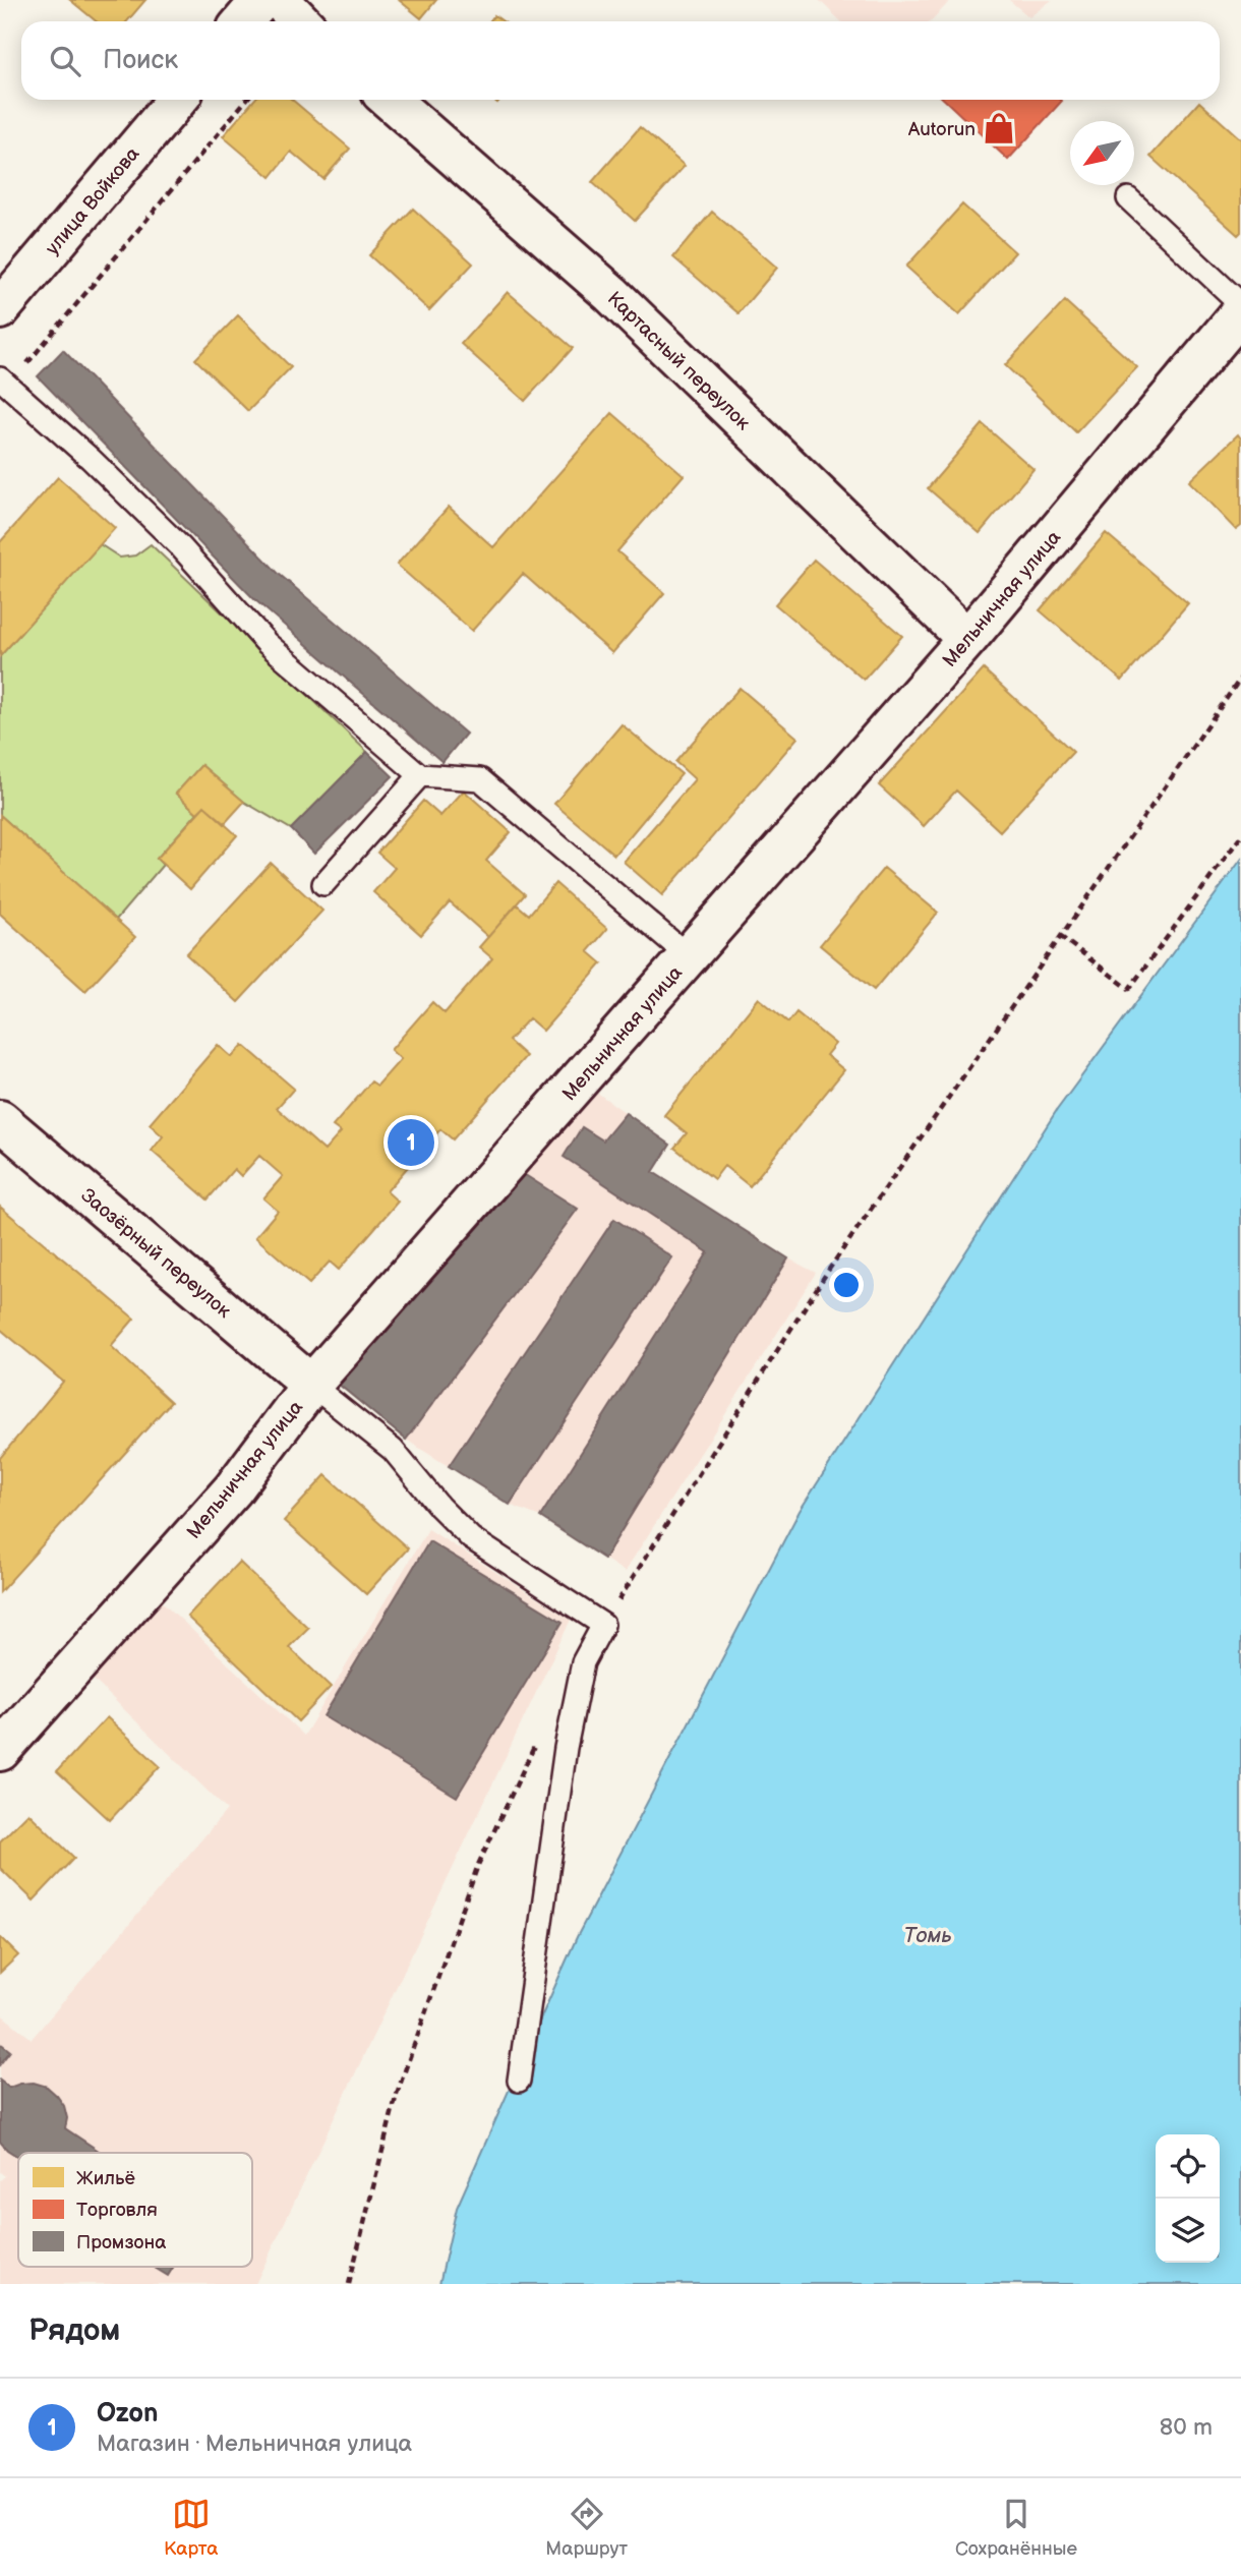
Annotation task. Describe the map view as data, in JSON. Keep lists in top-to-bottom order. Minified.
{"streets":{"street":["улица Войкова","Картасный переулок","Мельничная улица","Заозёрный переулок"]},"crossings":[["Картасный переулок","Мельничная улица"],["Мельничная улица","Заозёрный переулок"]],"water":["Томь"],"places":{"shop":["Autorun"]},"legend":["Жильё","Торговля","Промзона"],"north":"bottom left","page":{"search":"Поиск","pins":"1","heading":"Рядом","list":[{"mark":"1","name":"Ozon","note":"Магазин · Мельничная улица","value":"80 m"}],"nav":["Карта","Маршрут","Сохранённые"]}}
